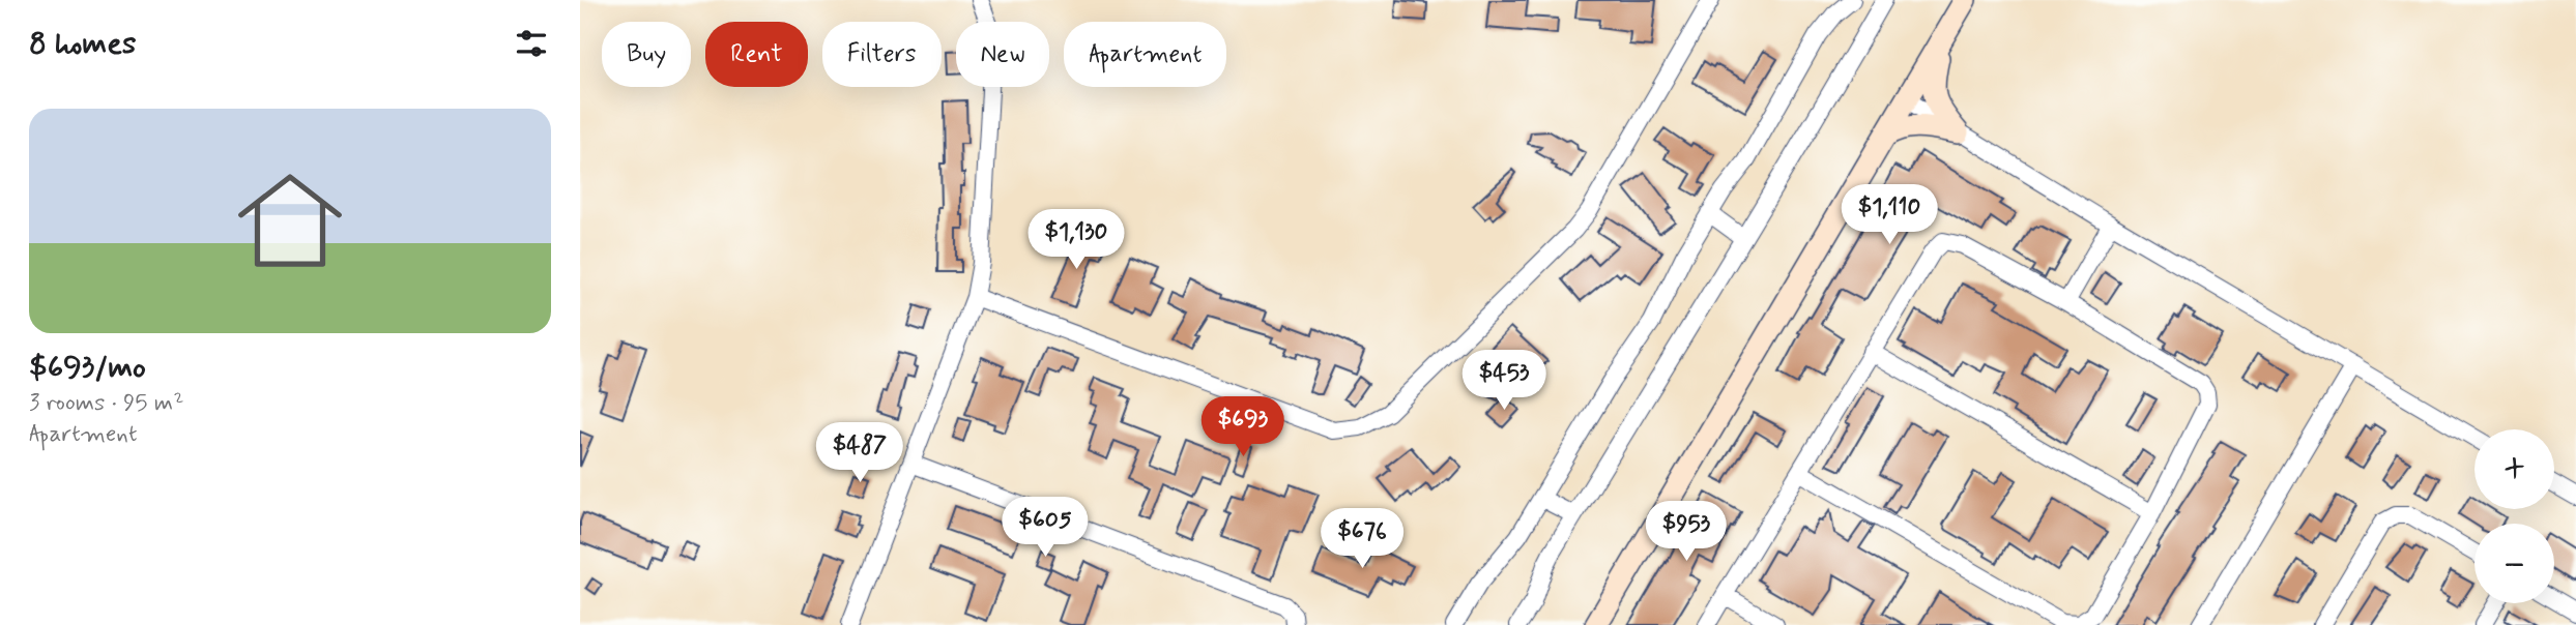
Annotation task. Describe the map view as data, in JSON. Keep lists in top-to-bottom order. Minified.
{"page":{"heading":"8 homes","chip":["Buy","Rent","Filters","New","Apartment"],"list":[{"name":"$693/mo","note":"3 rooms · 95 m² · Apartment"}],"price":["$1,110","$1,130","$453","$693","$487","$605","$953","$676"],"map_buttons":["+","−"]}}
